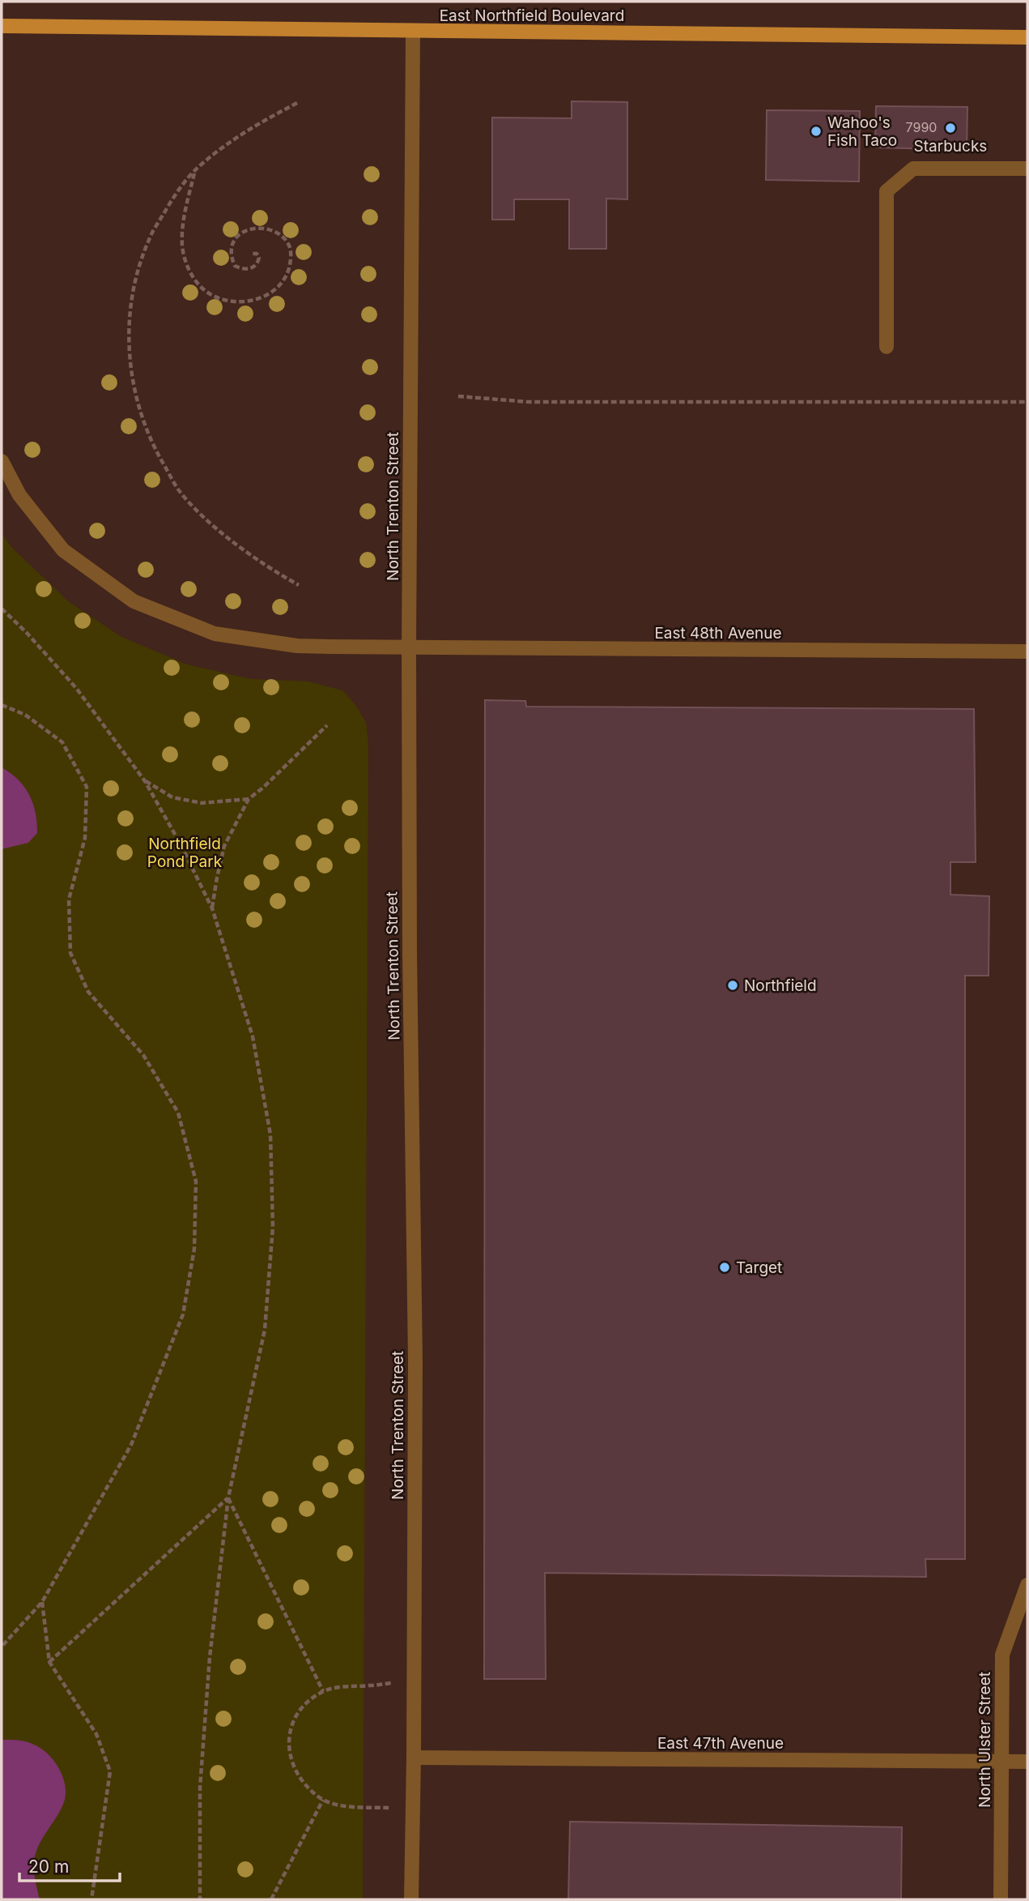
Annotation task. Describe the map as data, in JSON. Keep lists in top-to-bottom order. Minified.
{"streets":{"main road":["East Northfield Boulevard"],"street":["North Trenton Street","East 48th Avenue","North Ulster Street","East 47th Avenue"]},"crossings":[["East Northfield Boulevard","North Trenton Street"],["North Trenton Street","East 48th Avenue"],["North Trenton Street","East 47th Avenue"],["North Ulster Street","East 47th Avenue"]],"parks":["Northfield Pond Park"],"places":["Starbucks","Wahoo's Fish Taco","Northfield","Target"],"house_numbers":["7990"],"scale_bar":"20 m"}
